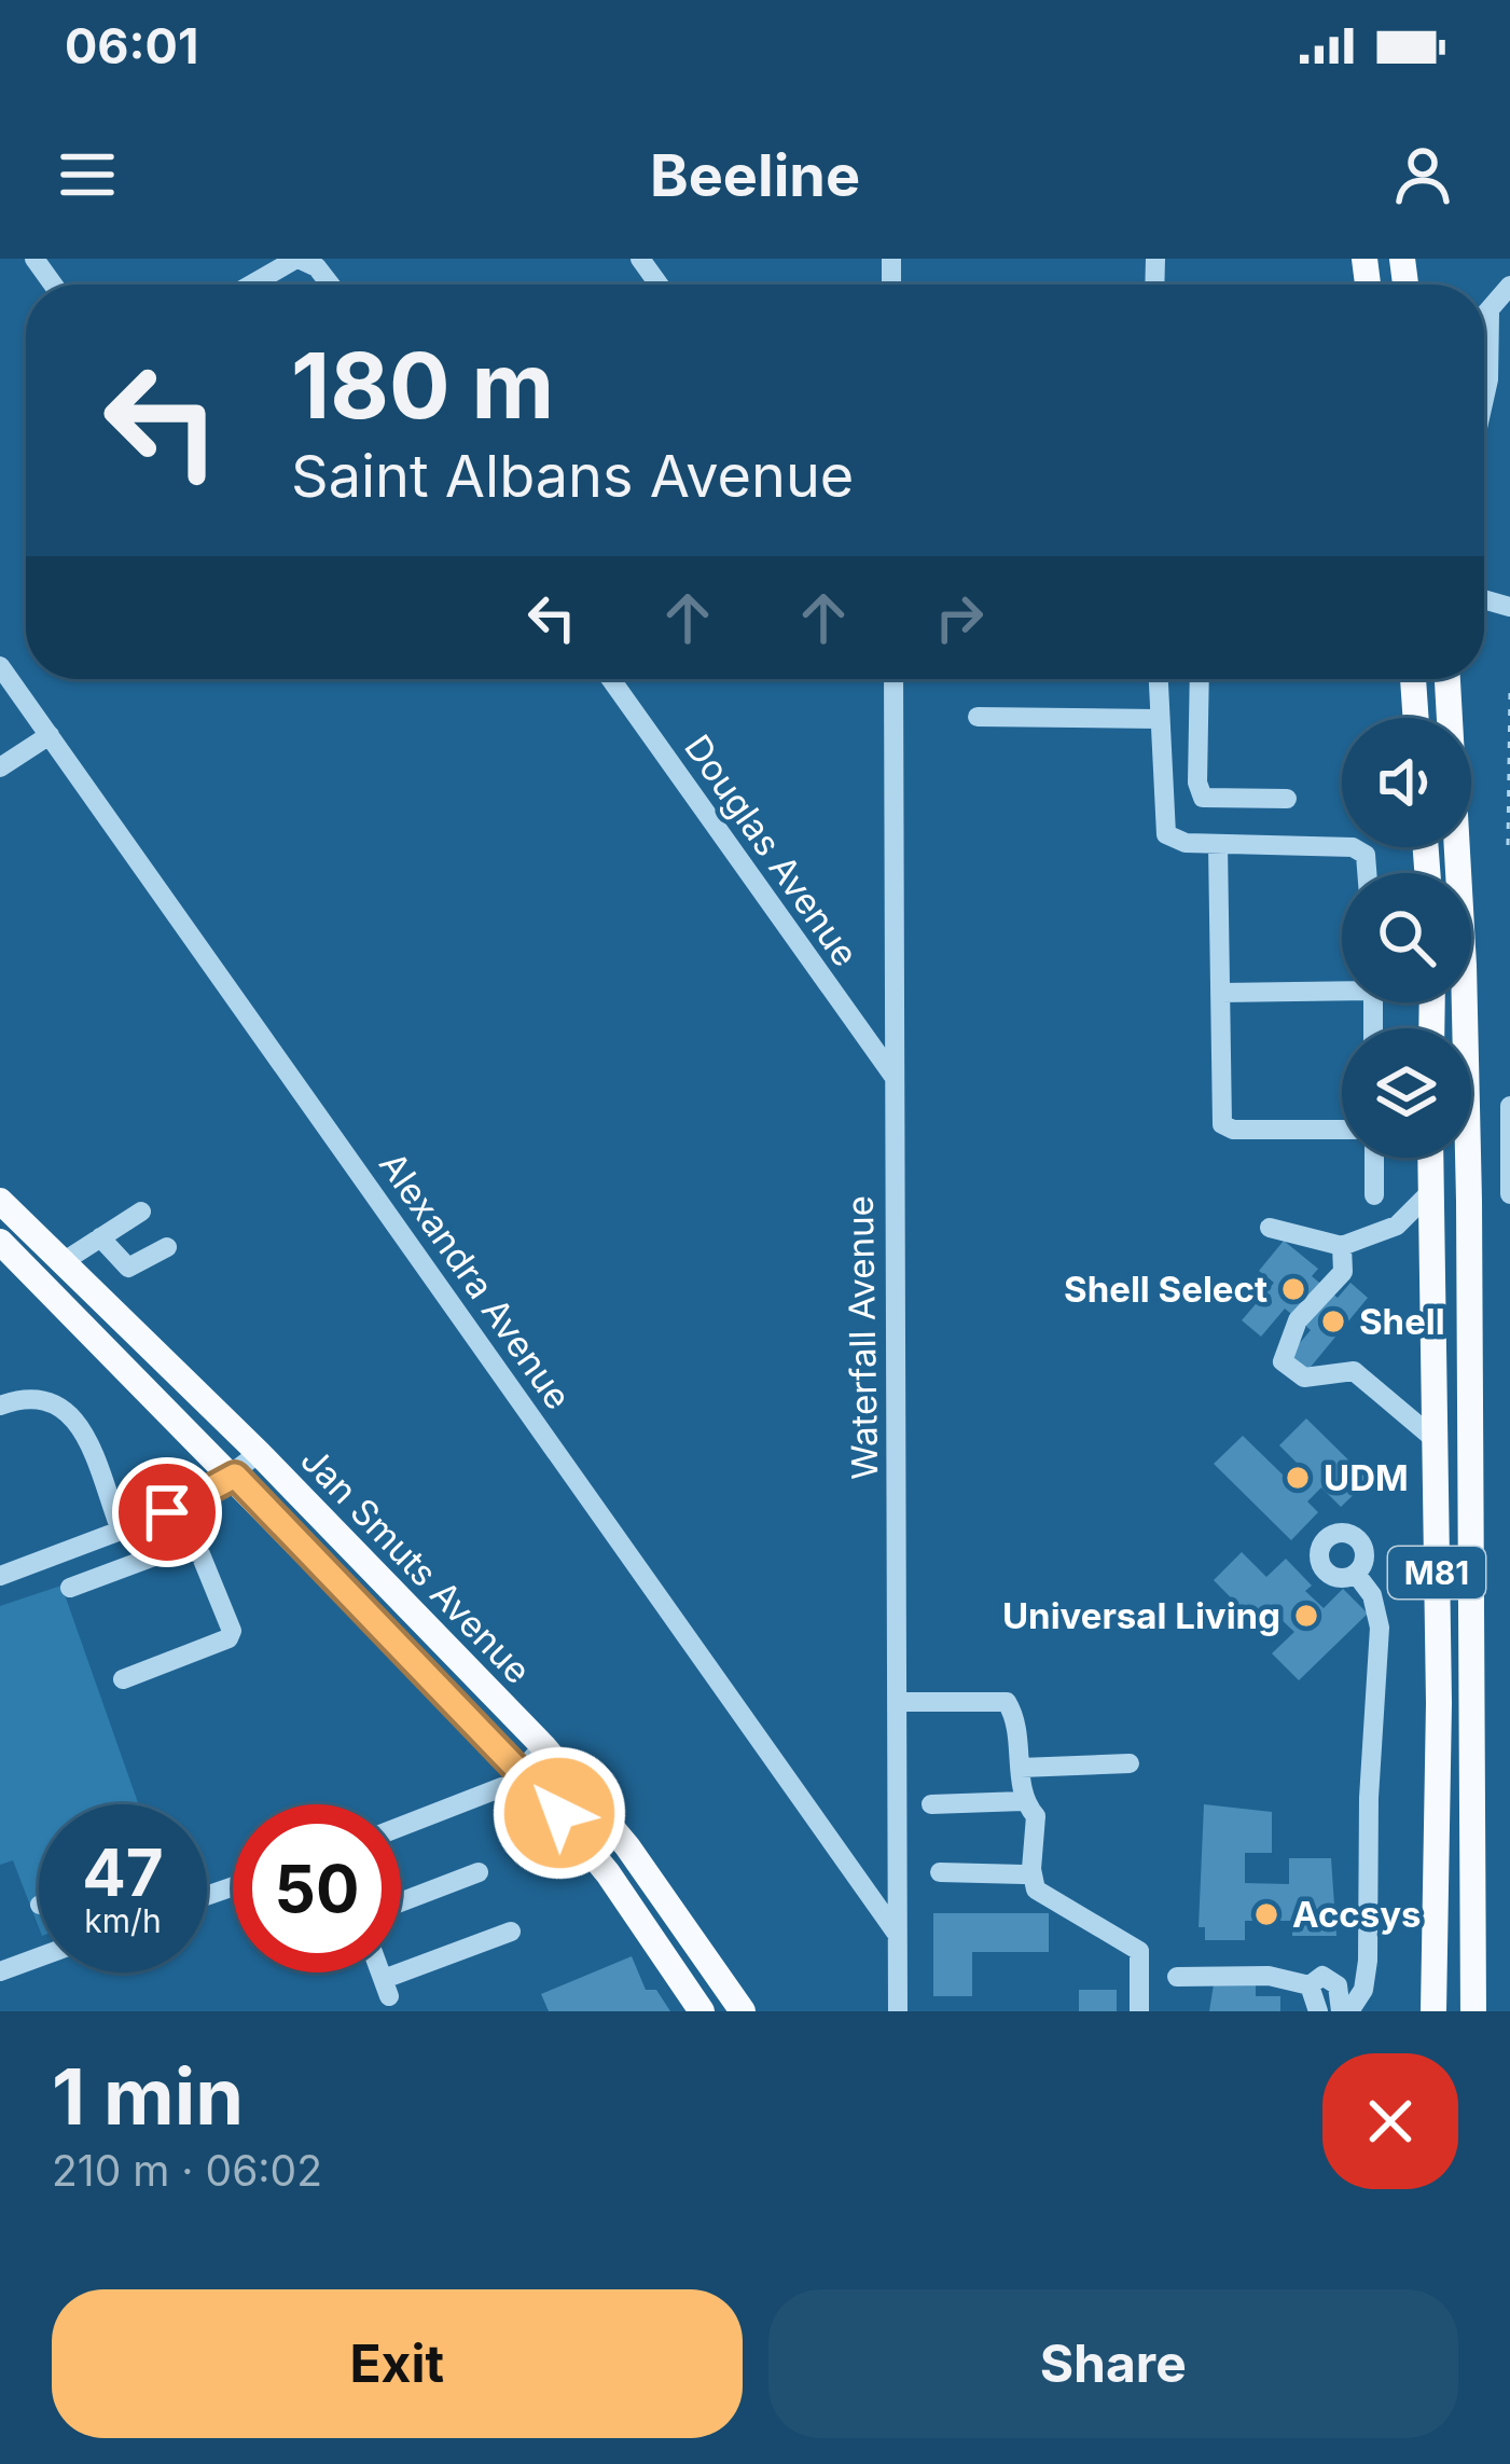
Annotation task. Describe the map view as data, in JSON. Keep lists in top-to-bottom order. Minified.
{"streets":{"main road":["Jan Smuts Avenue","M81"],"street":["Douglas Avenue","Alexandra Avenue","Waterfall Avenue"]},"crossings":[["Douglas Avenue","Waterfall Avenue"],["Alexandra Avenue","Waterfall Avenue"]],"places":["Shell Select","Shell","UDM","Universal Living","Accsys"],"page":{"status":"06:01","header":"Beeline","turn":["180 m","Saint Albans Avenue"],"speed":"47 km/h","limit":"50","heading":["1 min","210 m · 06:02"],"buttons":["Exit","Share"]}}
